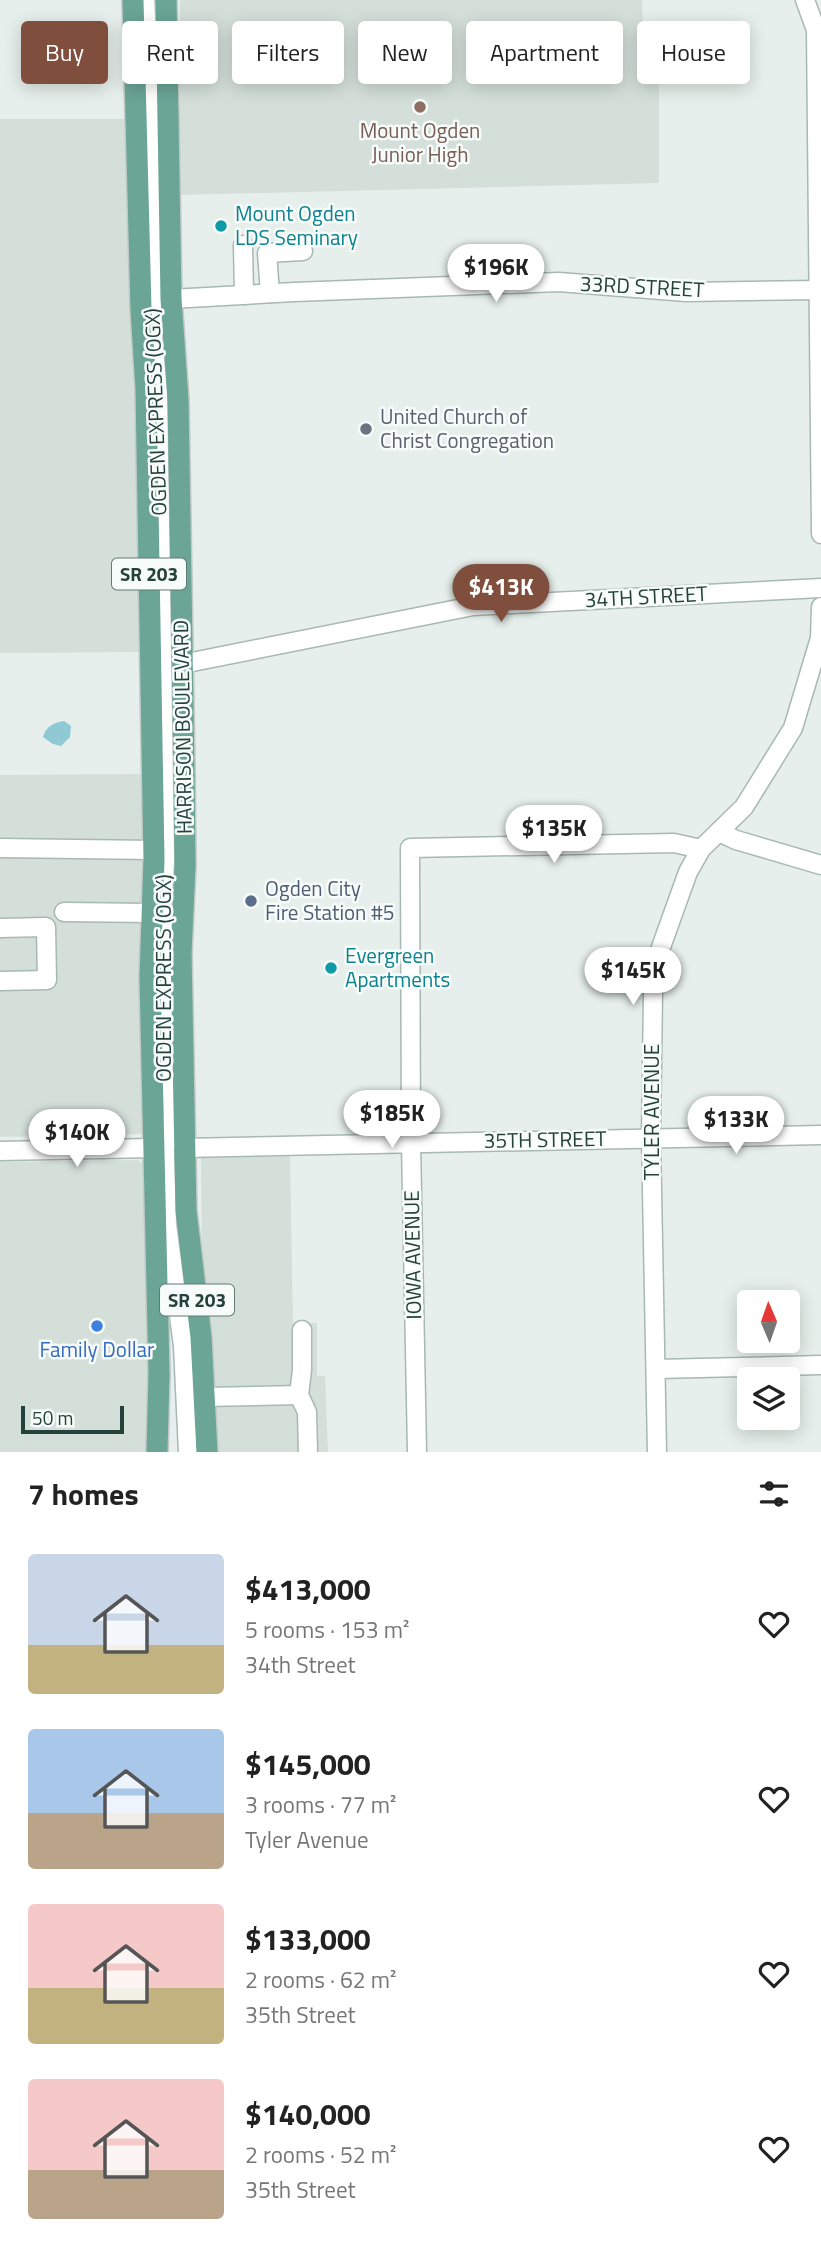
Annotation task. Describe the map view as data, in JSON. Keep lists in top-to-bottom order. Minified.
{"streets":{"main road":["SR 203","HARRISON BOULEVARD"],"street":["33RD STREET","OGDEN EXPRESS (OGX)","34TH STREET","TYLER AVENUE","35TH STREET","IOWA AVENUE"]},"crossings":[["33RD STREET","HARRISON BOULEVARD"],["34TH STREET","HARRISON BOULEVARD"],["HARRISON BOULEVARD","35TH STREET"],["TYLER AVENUE","35TH STREET"],["TYLER AVENUE","IOWA AVENUE"],["35TH STREET","IOWA AVENUE"]],"places":["Mount Ogden Junior High","Mount Ogden LDS Seminary","United Church of Christ Congregation","Ogden City Fire Station #5","Evergreen Apartments","Family Dollar"],"scale_bar":"50 m","north":"top","page":{"chip":["Buy","Rent","Filters","New","Apartment","House"],"price":["$196K","$413K","$135K","$145K","$185K","$133K","$140K"],"scale":"50 m","heading":"7 homes","list":[{"name":"$413,000","note":"5 rooms · 153 m² · 34th Street"},{"name":"$145,000","note":"3 rooms · 77 m² · Tyler Avenue"},{"name":"$133,000","note":"2 rooms · 62 m² · 35th Street"},{"name":"$140,000","note":"2 rooms · 52 m² · 35th Street"}]}}
